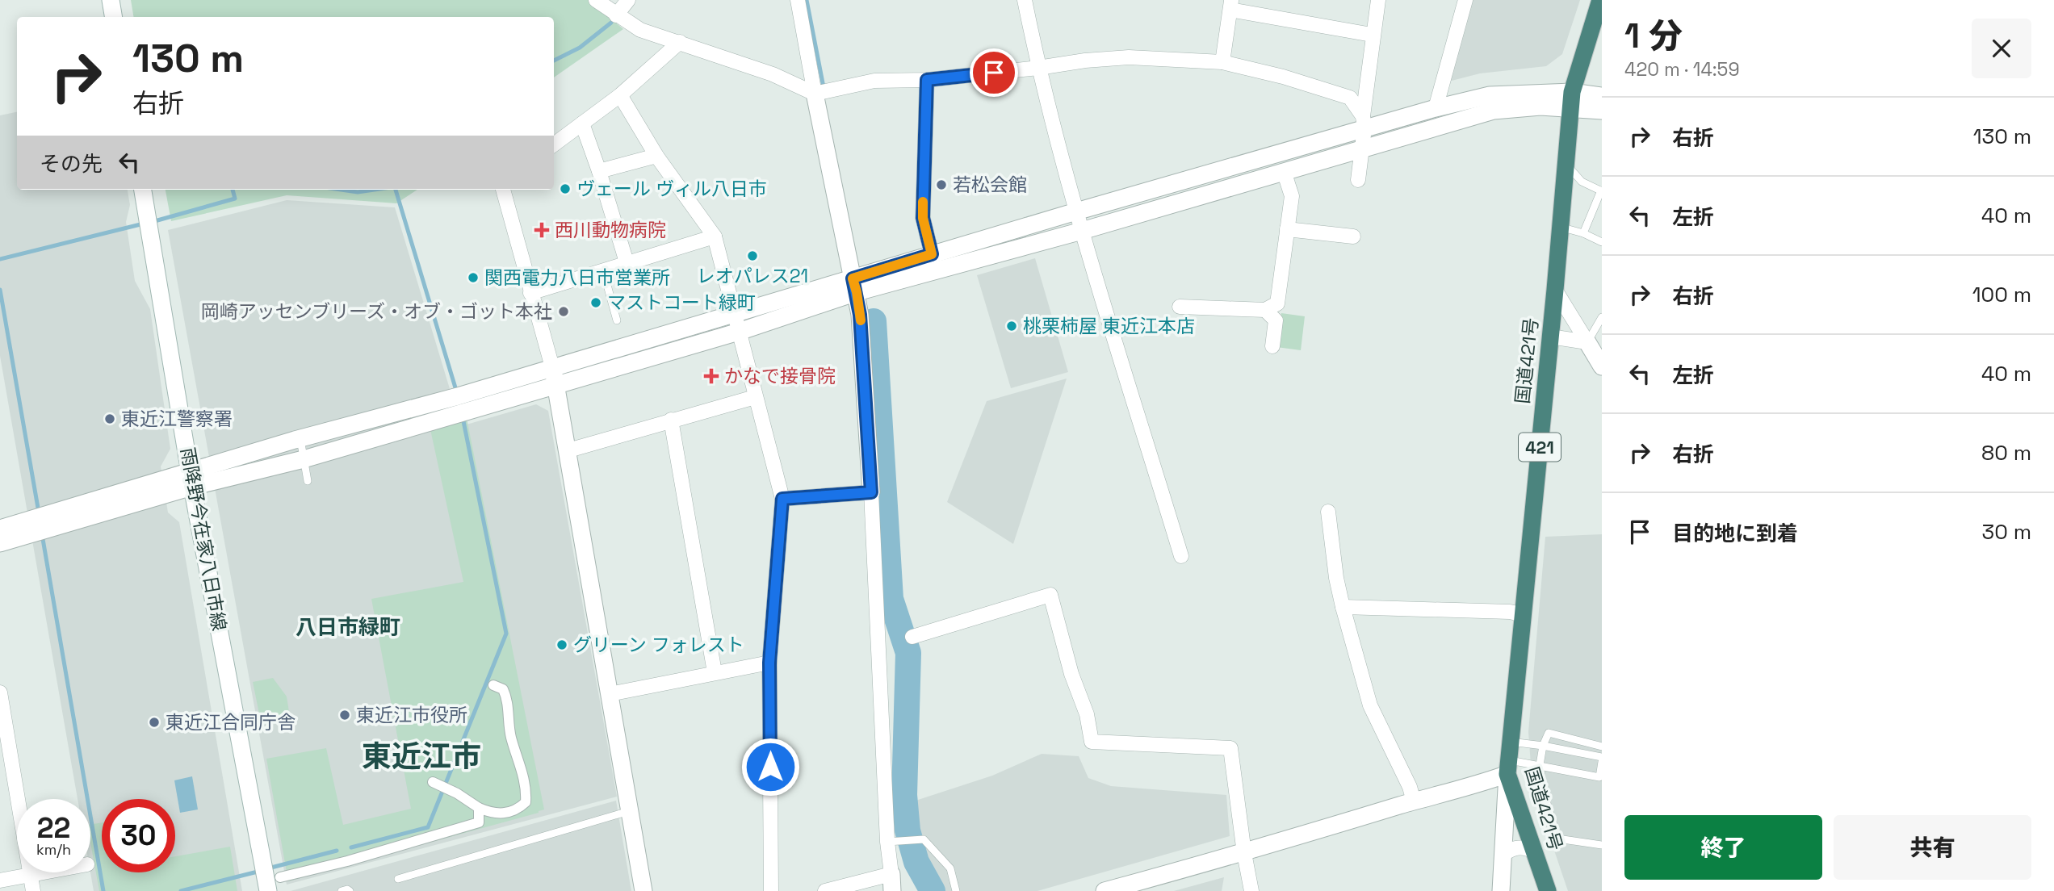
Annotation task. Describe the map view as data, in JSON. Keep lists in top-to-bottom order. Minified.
{"streets":{"highway":["国道421号","421"],"street":["雨降野今在家八日市線"]},"districts":["八日市緑町","東近江市"],"places":{"other":["若松会館","ヴェール ヴィル八日市","レオパレス21","関西電力八日市営業所","マストコート緑町","岡崎アッセンブリーズ・オブ・ゴット本社","桃栗柿屋 東近江本店","東近江警察署","グリーン フォレスト","東近江市役所","東近江合同庁舎"],"health":["西川動物病院","かなで接骨院"]},"page":{"heading":["1 分","420 m · 14:59"],"turn":["130 m","右折"],"list":[{"name":"右折","value":"130 m"},{"name":"左折","value":"40 m"},{"name":"右折","value":"100 m"},{"name":"左折","value":"40 m"},{"name":"右折","value":"80 m"},{"name":"目的地に到着","value":"30 m"}],"then":"その先","speed":"22 km/h","limit":"30","buttons":["終了","共有"]}}
